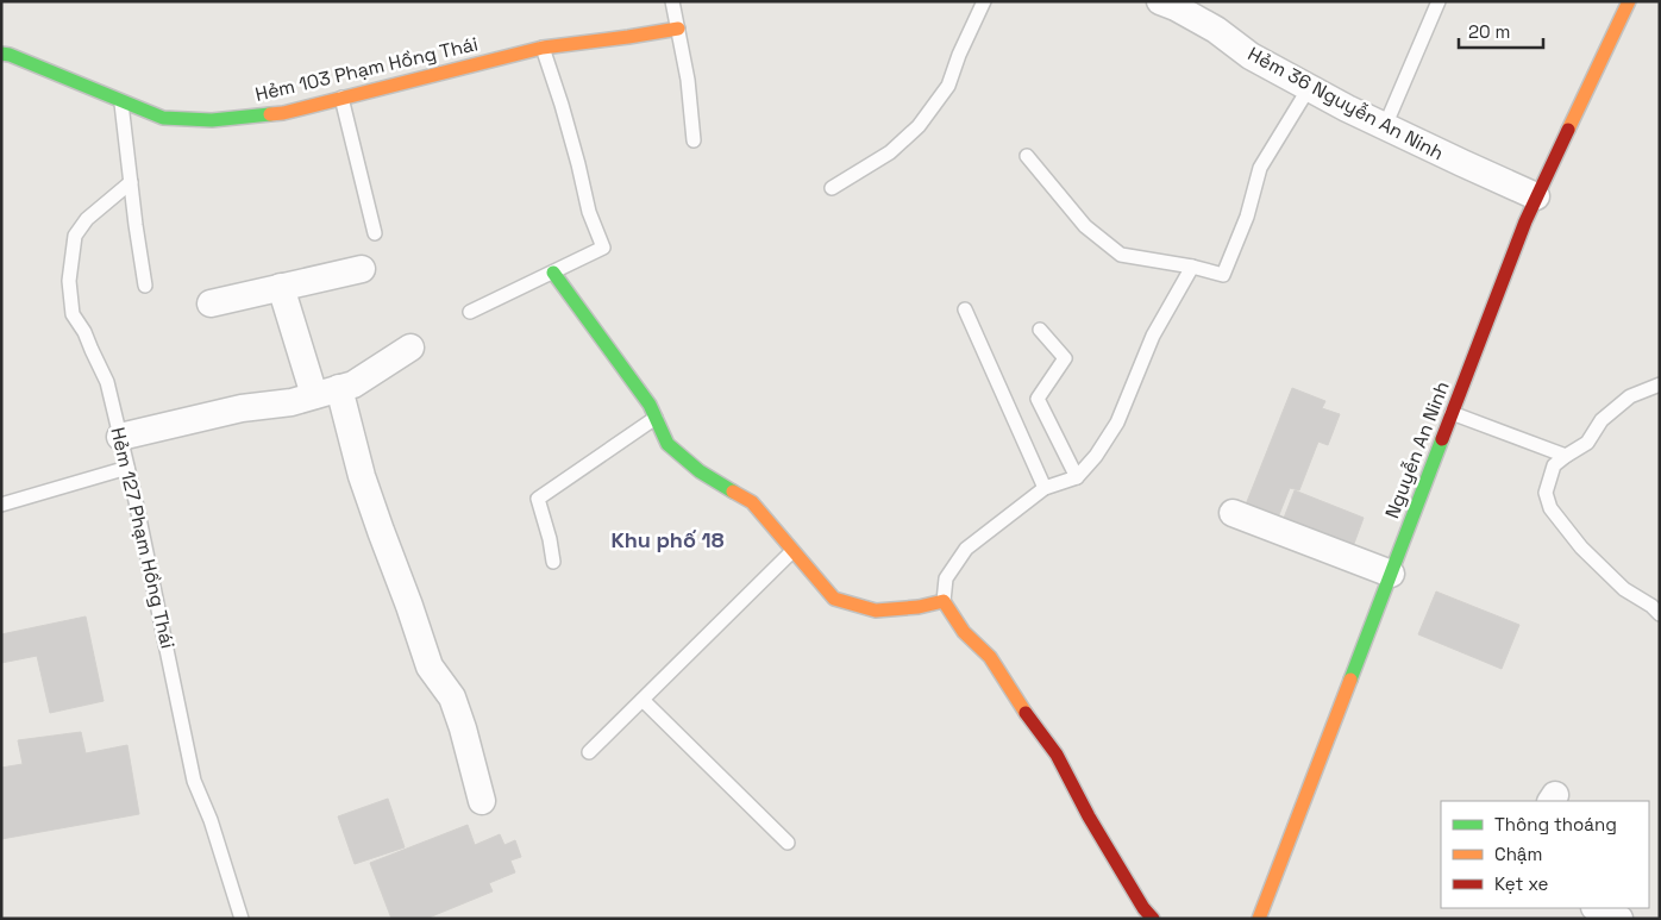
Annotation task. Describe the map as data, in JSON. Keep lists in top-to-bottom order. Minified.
{"streets":{"street":["Hẻm 103 Phạm Hồng Thái","Hẻm 36 Nguyễn An Ninh","Nguyễn An Ninh"],"lane":["Hẻm 127 Phạm Hồng Thái"]},"crossings":[["Hẻm 36 Nguyễn An Ninh","Nguyễn An Ninh"]],"districts":["Khu phố 18"],"legend":["Thông thoáng","Chậm","Kẹt xe"],"scale_bar":"20 m"}
